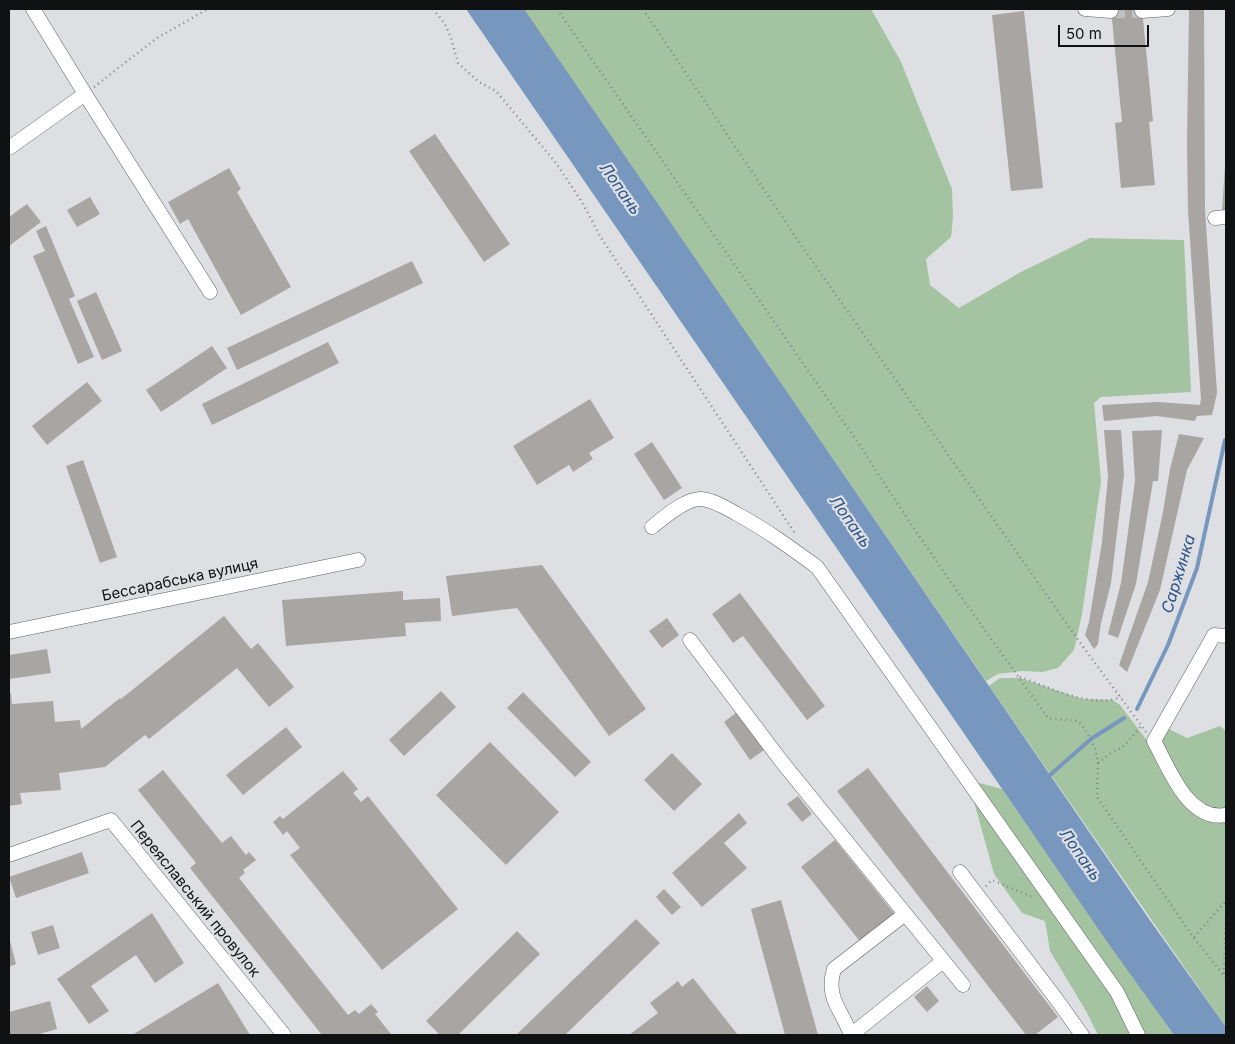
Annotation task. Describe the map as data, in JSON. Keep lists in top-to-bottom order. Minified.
{"streets":{"street":["Бессарабська вулиця","Переяславський провулок"]},"water":["Лопань","Саржинка"],"scale_bar":"50 m"}
